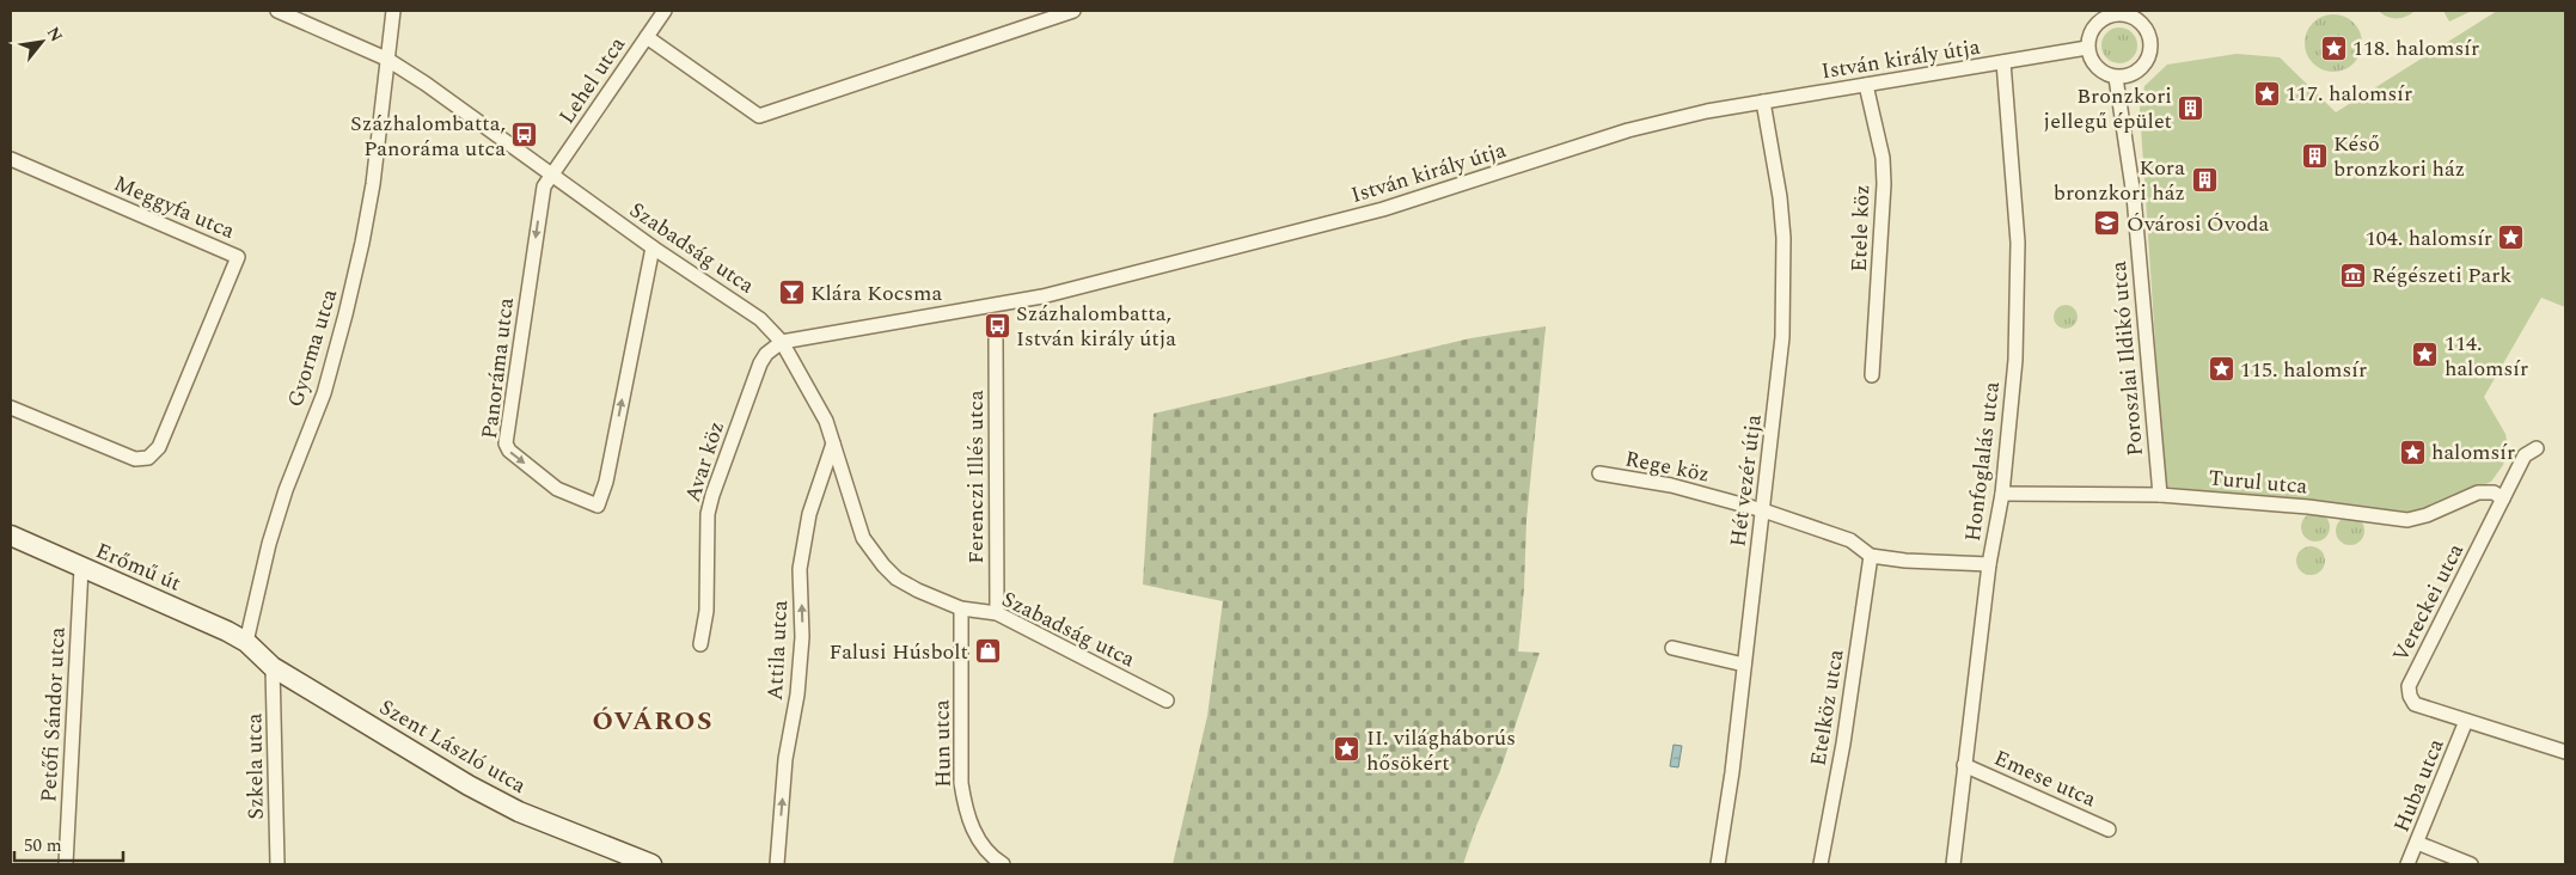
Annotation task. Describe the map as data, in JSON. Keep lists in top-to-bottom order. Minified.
{"streets":{"street":["István király útja","Lehel utca","Meggyfa utca","Etele köz","Szabadság utca","Gyorma utca","Poroszlai Ildikó utca","Panoráma utca","Avar köz","Honfoglalás utca","Rege köz","Ferenczi Illés utca","Hét vezér útja","Turul utca","Erőmű út","Vereckei utca","Attila utca","Etelköz utca","Petőfi Sándor utca","Hun utca","Szent László utca","Szkela utca","Emese utca","Huba utca"]},"crossings":[["István király útja","Etele köz"],["István király útja","Szabadság utca"],["István király útja","Poroszlai Ildikó utca"],["István király útja","Avar köz"],["István király útja","Honfoglalás utca"],["István király útja","Hét vezér útja"],["Lehel utca","Szabadság utca"],["Lehel utca","Panoráma utca"],["Szabadság utca","Gyorma utca"],["Szabadság utca","Panoráma utca"],["Szabadság utca","Avar köz"],["Szabadság utca","Ferenczi Illés utca"],["Szabadság utca","Attila utca"],["Szabadság utca","Hun utca"],["Gyorma utca","Erőmű út"],["Gyorma utca","Szent László utca"],["Poroszlai Ildikó utca","Turul utca"],["Honfoglalás utca","Turul utca"],["Honfoglalás utca","Emese utca"],["Rege köz","Hét vezér útja"],["Rege köz","Etelköz utca"],["Turul utca","Vereckei utca"],["Erőmű út","Petőfi Sándor utca"],["Erőmű út","Szent László utca"],["Vereckei utca","Huba utca"],["Szent László utca","Szkela utca"]],"one_way":["Attila utca"],"districts":["ÓVÁROS"],"places":{"place":["118. halomsír","117. halomsír","104. halomsír","114. halomsír","115. halomsír","halomsír","II. világháborús hősökért"],"building":["Bronzkori jellegű épület","Késő bronzkori ház","Kora bronzkori ház"],"bus stop":["Százhalombatta, Panoráma utca","Százhalombatta, István király útja"],"school or university":["Óvárosi Óvoda"],"museum":["Régészeti Park"],"bar":["Klára Kocsma"],"shop":["Falusi Húsbolt"]},"scale_bar":"50 m","north":"top right"}
